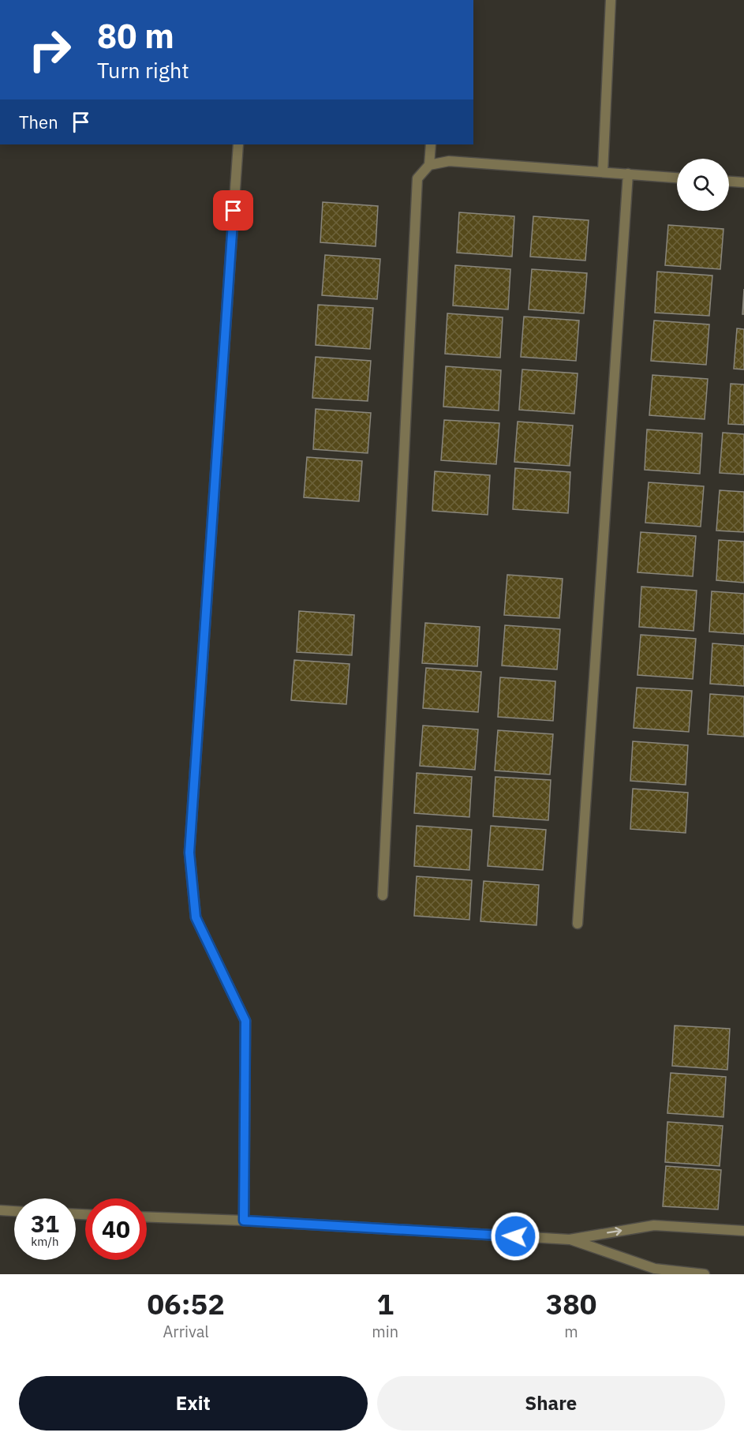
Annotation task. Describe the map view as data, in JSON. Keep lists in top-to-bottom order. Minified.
{"page":{"turn":["80 m","Turn right"],"then":"Then","speed":"31 km/h","limit":"40","eta":["06:52","Arrival","1","min","380","m"],"buttons":["Exit","Share"]}}
